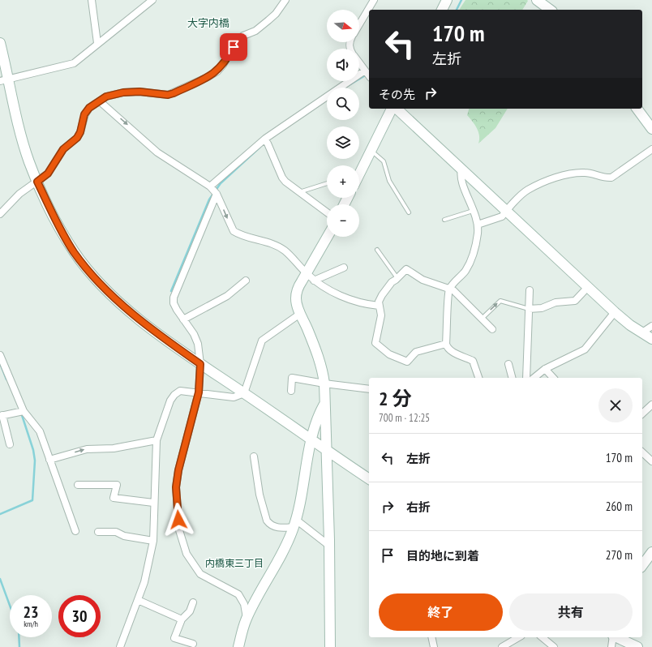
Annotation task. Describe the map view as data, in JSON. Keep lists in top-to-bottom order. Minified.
{"districts":["大字内橋","内橋東三丁目"],"north":"right","page":{"map_buttons":["+","−"],"turn":["170 m","左折"],"then":"その先","heading":["2 分","700 m · 12:25"],"list":[{"name":"左折","value":"170 m"},{"name":"右折","value":"260 m"},{"name":"目的地に到着","value":"270 m"}],"buttons":["終了","共有"],"speed":"23 km/h","limit":"30"}}
